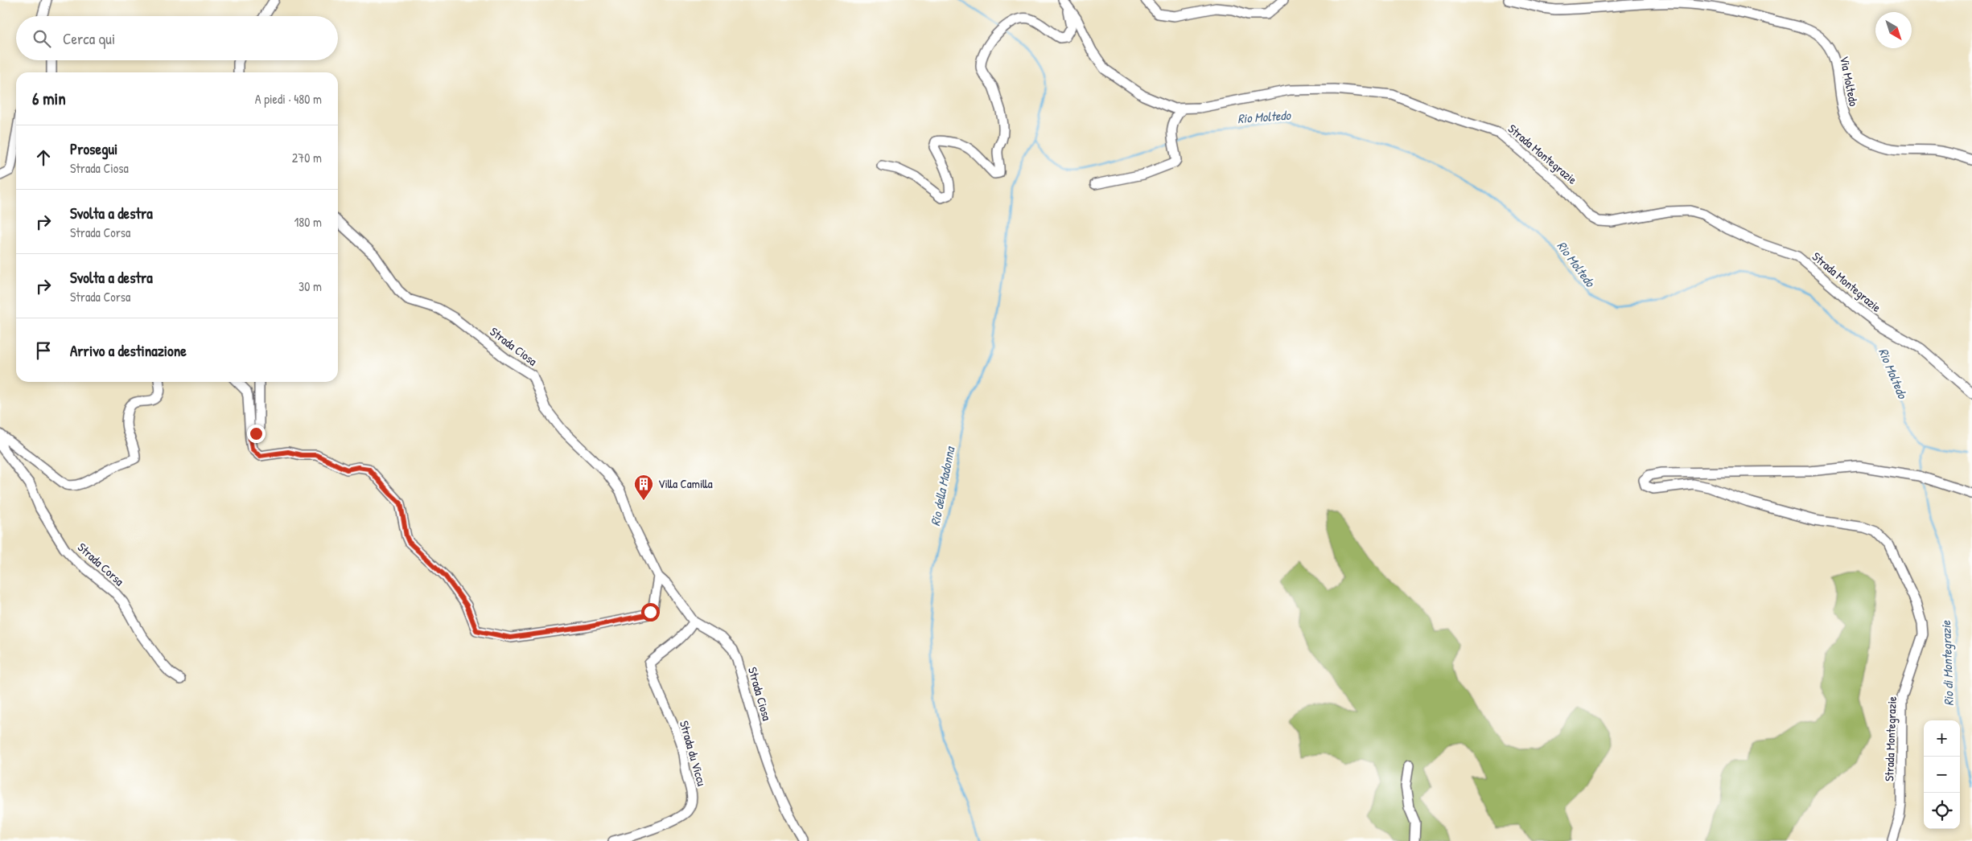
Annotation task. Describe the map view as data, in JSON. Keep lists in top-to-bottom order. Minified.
{"streets":{"street":["Via Moltedo","Strada Montegrazie","Strada Ciosa","Strada Corsa","Strada du Viccu"]},"crossings":[["Strada Ciosa","Strada du Viccu"]],"water":["Rio Moltedo","Rio della Madonna","Rio di Montegrazie"],"places":{"building":["Villa Camilla"]},"north":"bottom right","page":{"search":"Cerca qui","heading":["6 min","A piedi · 480 m"],"list":[["Prosegui","Strada Ciosa","270 m"],["Svolta a destra","Strada Corsa","180 m"],["Svolta a destra","Strada Corsa","30 m"],"Arrivo a destinazione"],"map_buttons":["+","−"]}}
